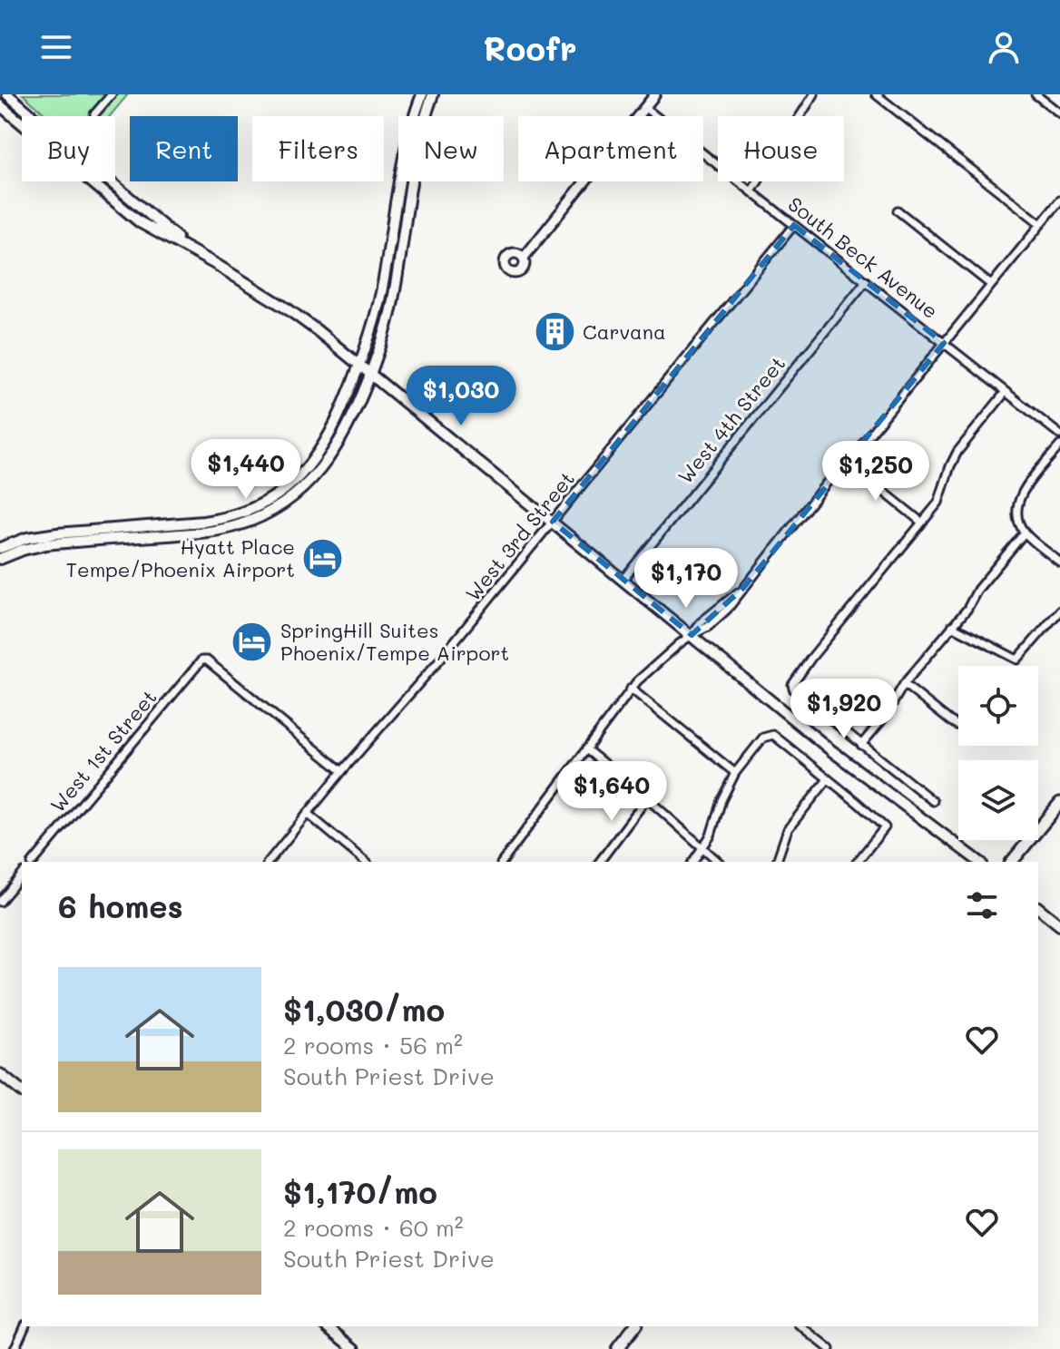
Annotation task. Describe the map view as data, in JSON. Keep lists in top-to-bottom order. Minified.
{"streets":{"street":["South Beck Avenue","West 4th Street","West 3rd Street","West 1st Street"]},"crossings":[["South Beck Avenue","West 4th Street"],["South Beck Avenue","West 3rd Street"],["West 3rd Street","West 1st Street"]],"places":{"building":["Carvana"],"hotel":["Hyatt Place Tempe/Phoenix Airport","SpringHill Suites Phoenix/Tempe Airport"]},"page":{"header":"Roofr","chip":["Buy","Rent","Filters","New","Apartment","House"],"price":["$1,030","$1,440","$1,250","$1,170","$1,920","$1,640"],"heading":"6 homes","list":[{"name":"$1,030/mo","note":"2 rooms · 56 m² · South Priest Drive"},{"name":"$1,170/mo","note":"2 rooms · 60 m² · South Priest Drive"}]}}
